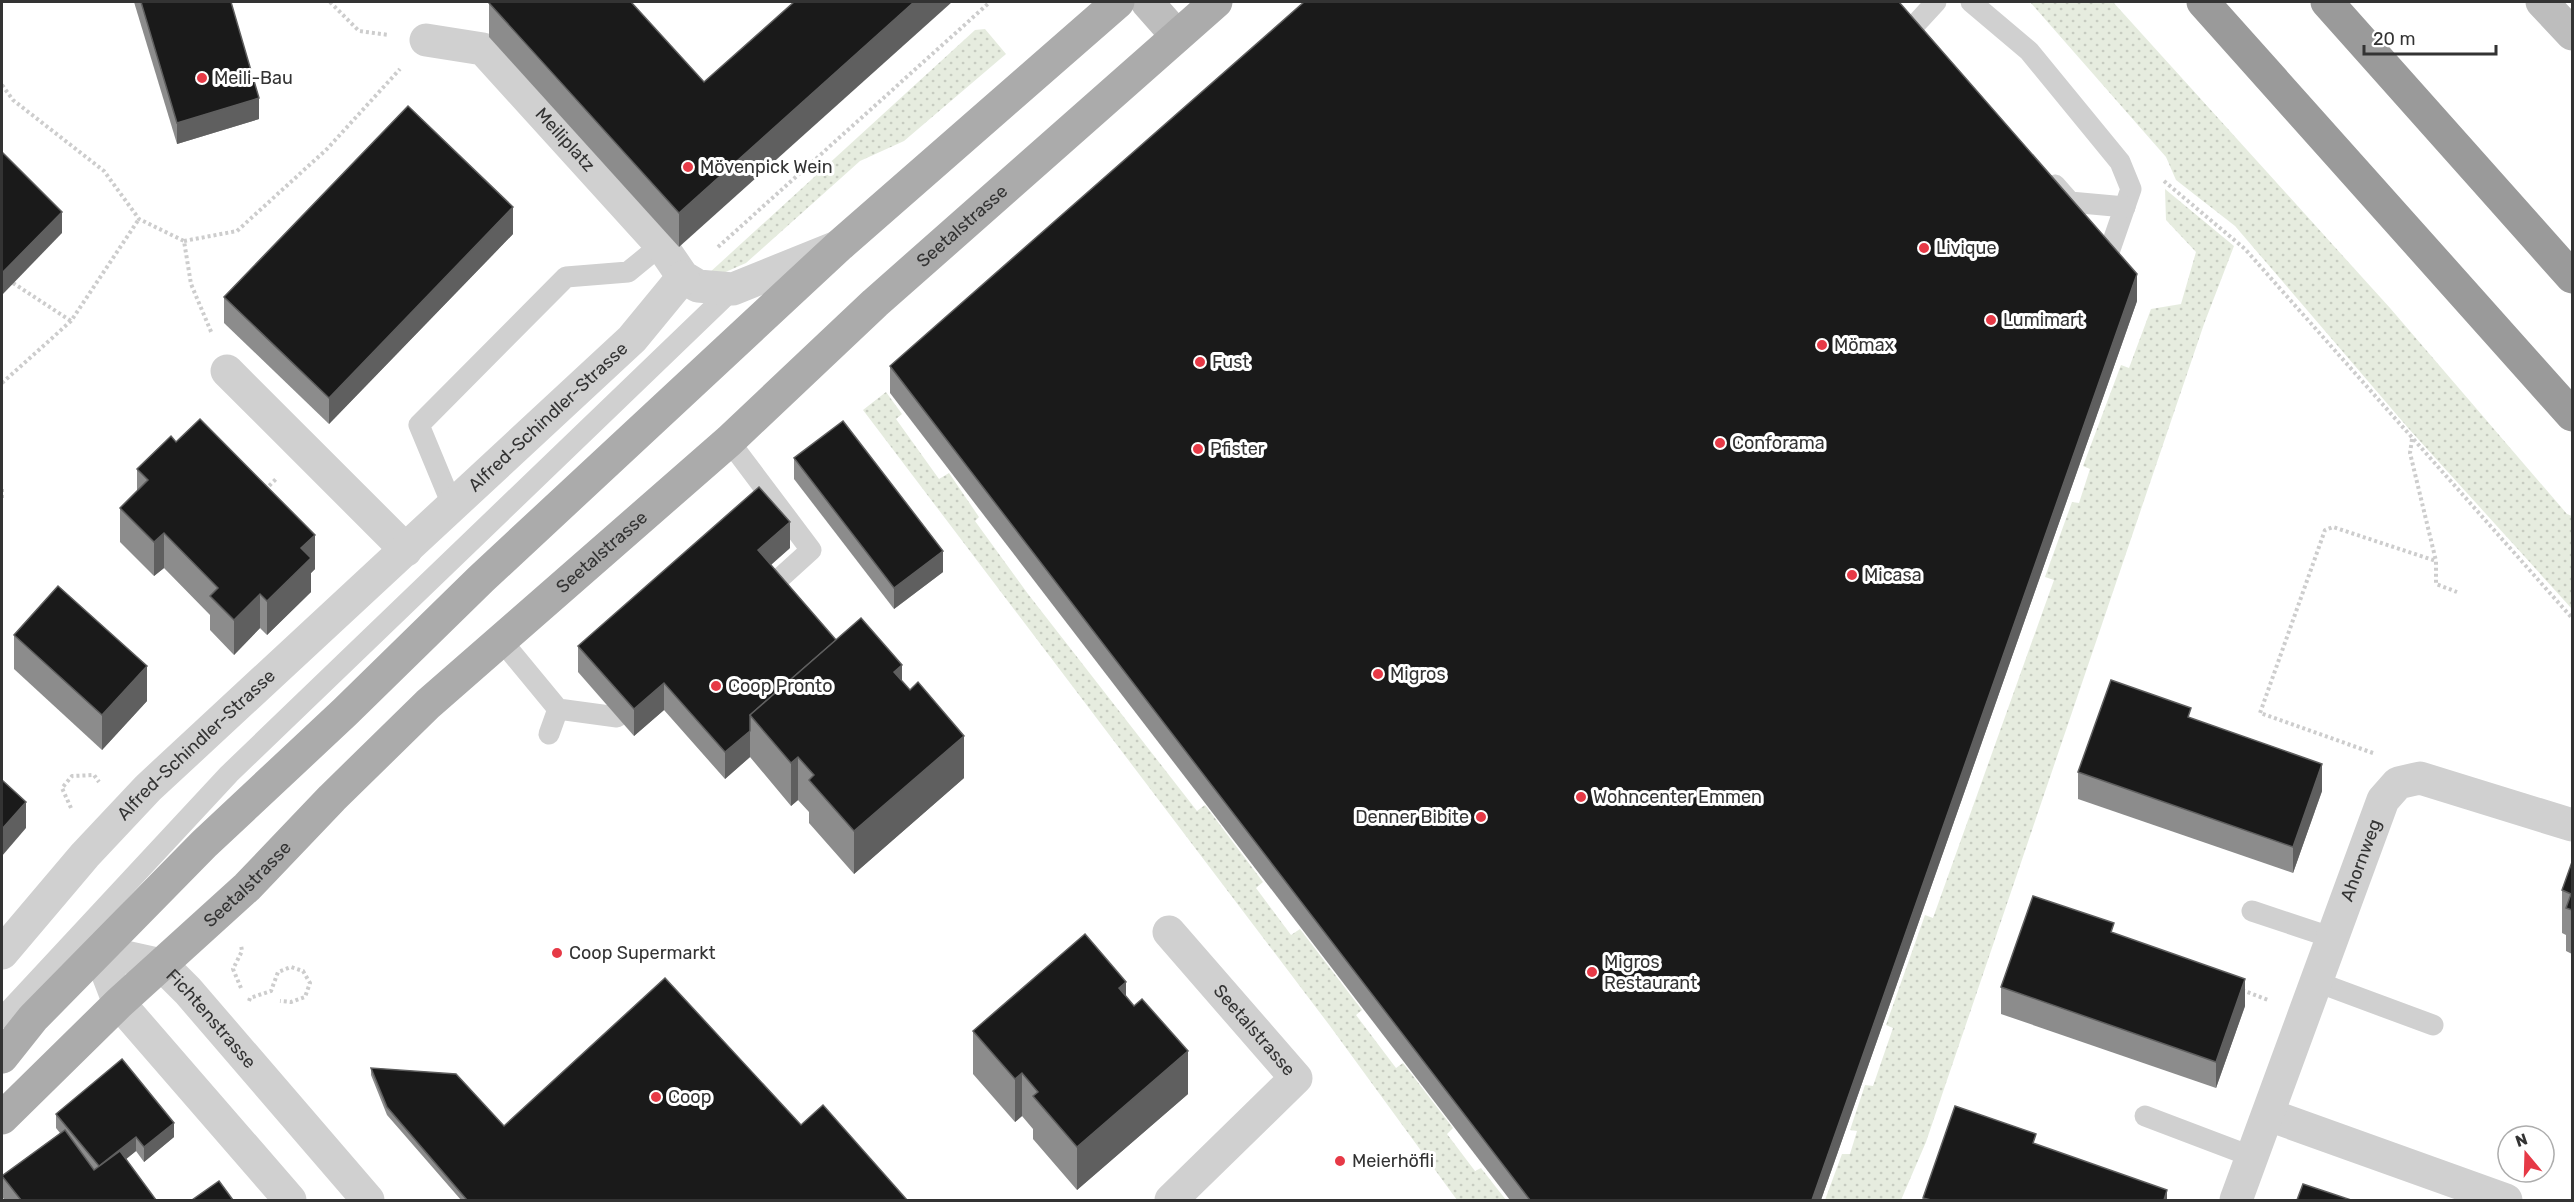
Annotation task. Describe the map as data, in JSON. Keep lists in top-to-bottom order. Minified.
{"streets":{"main road":["Seetalstrasse"],"street":["Meiliplatz","Alfred-Schindler-Strasse","Ahornweg","Fichtenstrasse"]},"crossings":[["Meiliplatz","Alfred-Schindler-Strasse"],["Seetalstrasse","Fichtenstrasse"]],"places":["Meili-Bau","Mövenpick Wein","Livique","Lumimart","Mömax","Fust","Conforama","Pfister","Micasa","Migros","Coop Pronto","Wohncenter Emmen","Denner Bibite","Coop Supermarkt","Migros Restaurant","Coop","Meierhöfli"],"scale_bar":"20 m","north":"top"}
